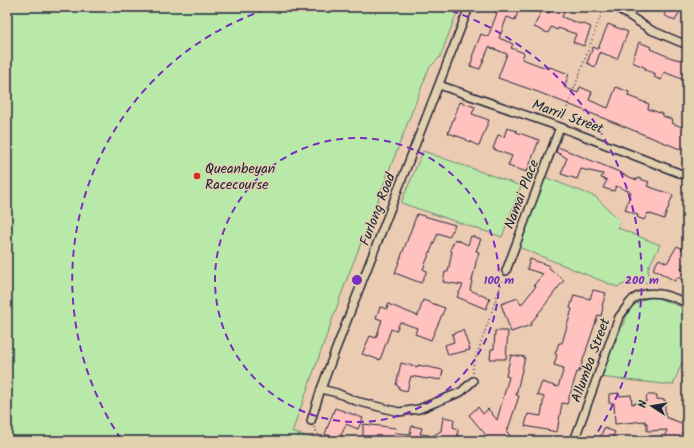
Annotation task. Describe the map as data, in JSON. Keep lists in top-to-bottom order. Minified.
{"streets":{"street":["Marril Street","Namai Place","Furlong Road","Allumba Street"]},"crossings":[["Marril Street","Namai Place"],["Marril Street","Furlong Road"]],"places":["Queanbeyan Racecourse"],"north":"left","rings":["100 m","200 m"]}
